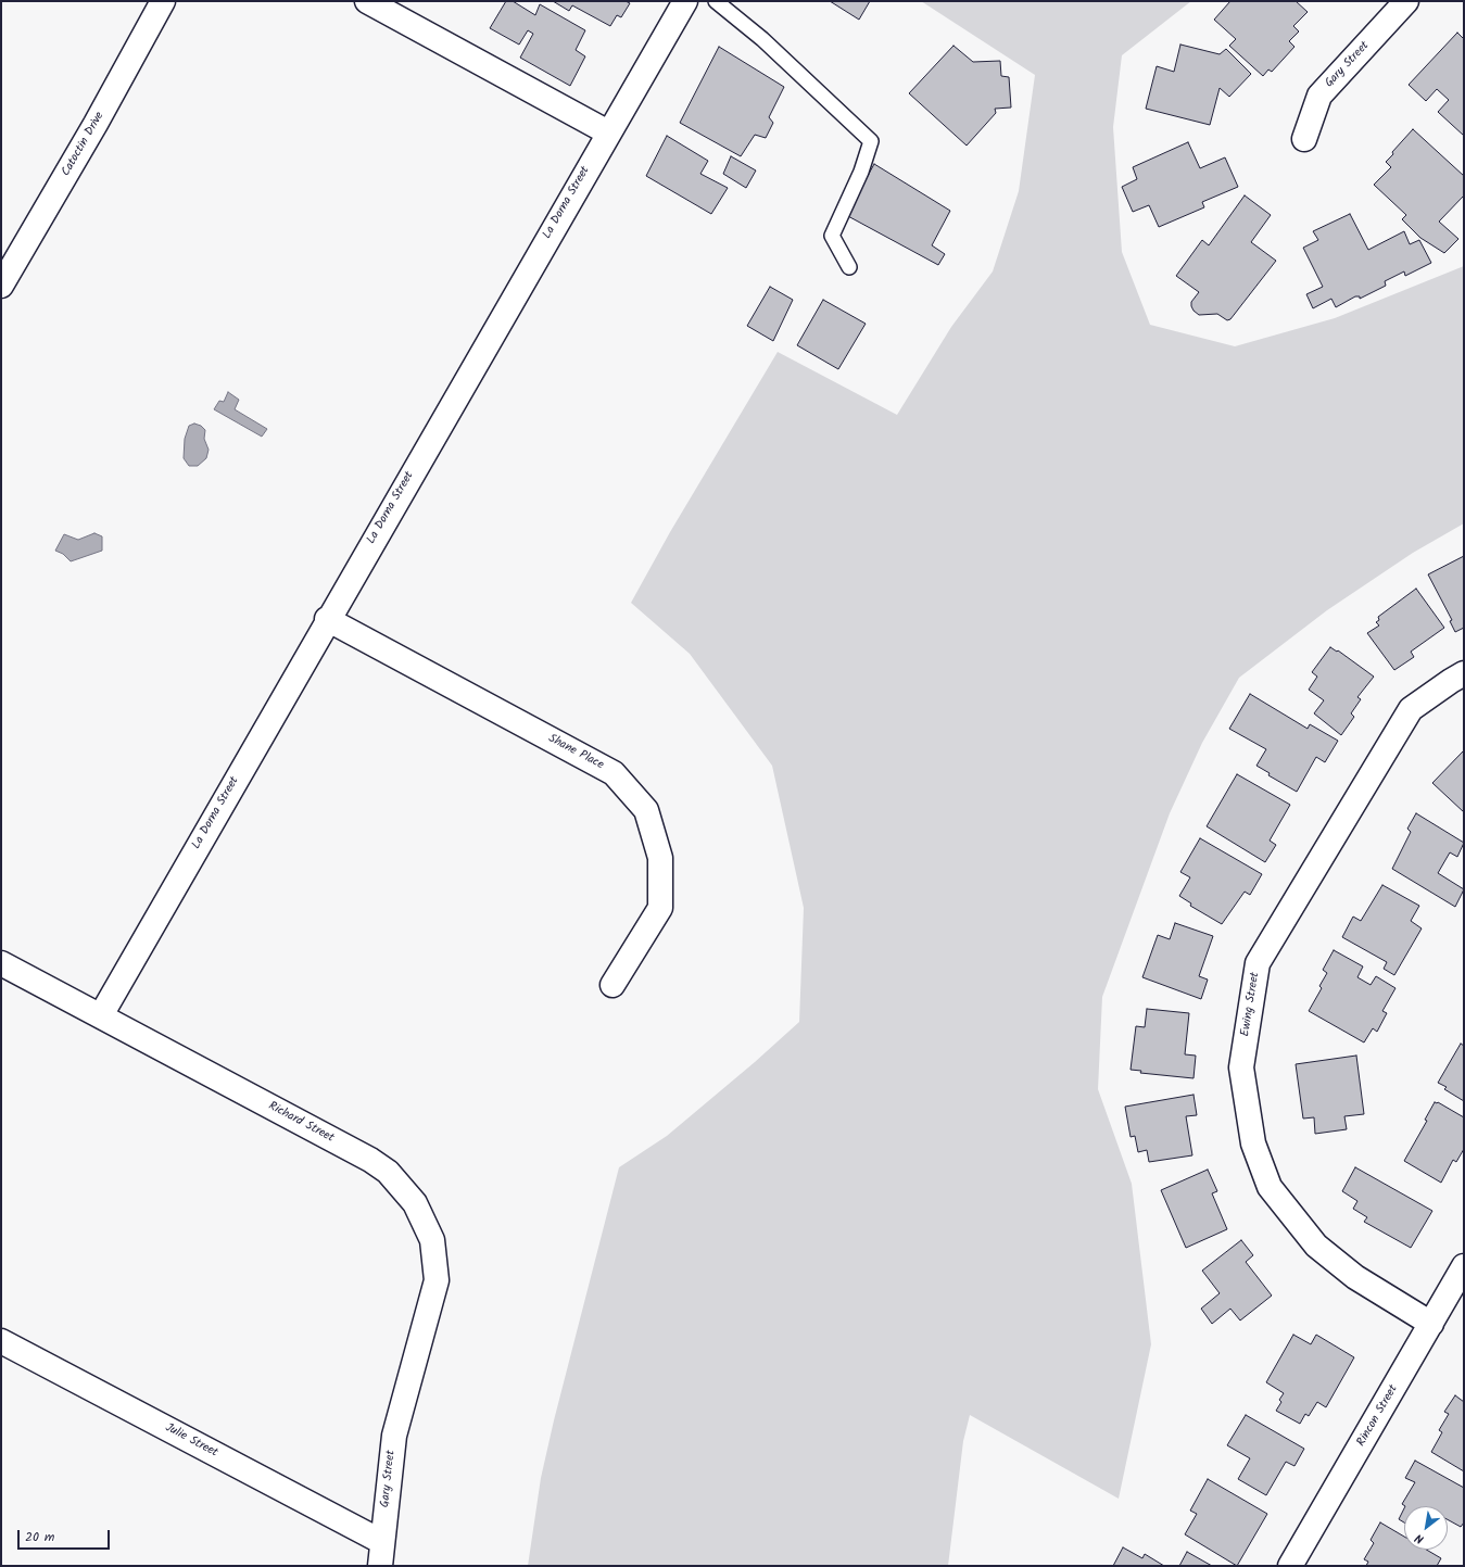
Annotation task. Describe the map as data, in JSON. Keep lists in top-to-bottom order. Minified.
{"streets":{"street":["Gary Street","Catoctin Drive","La Dorna Street","Shane Place","Ewing Street","Richard Street","Rincon Street","Julie Street"]},"crossings":[["Gary Street","Richard Street"],["Gary Street","Julie Street"],["La Dorna Street","Shane Place"],["La Dorna Street","Richard Street"],["Ewing Street","Rincon Street"]],"scale_bar":"20 m","north":"bottom left"}
